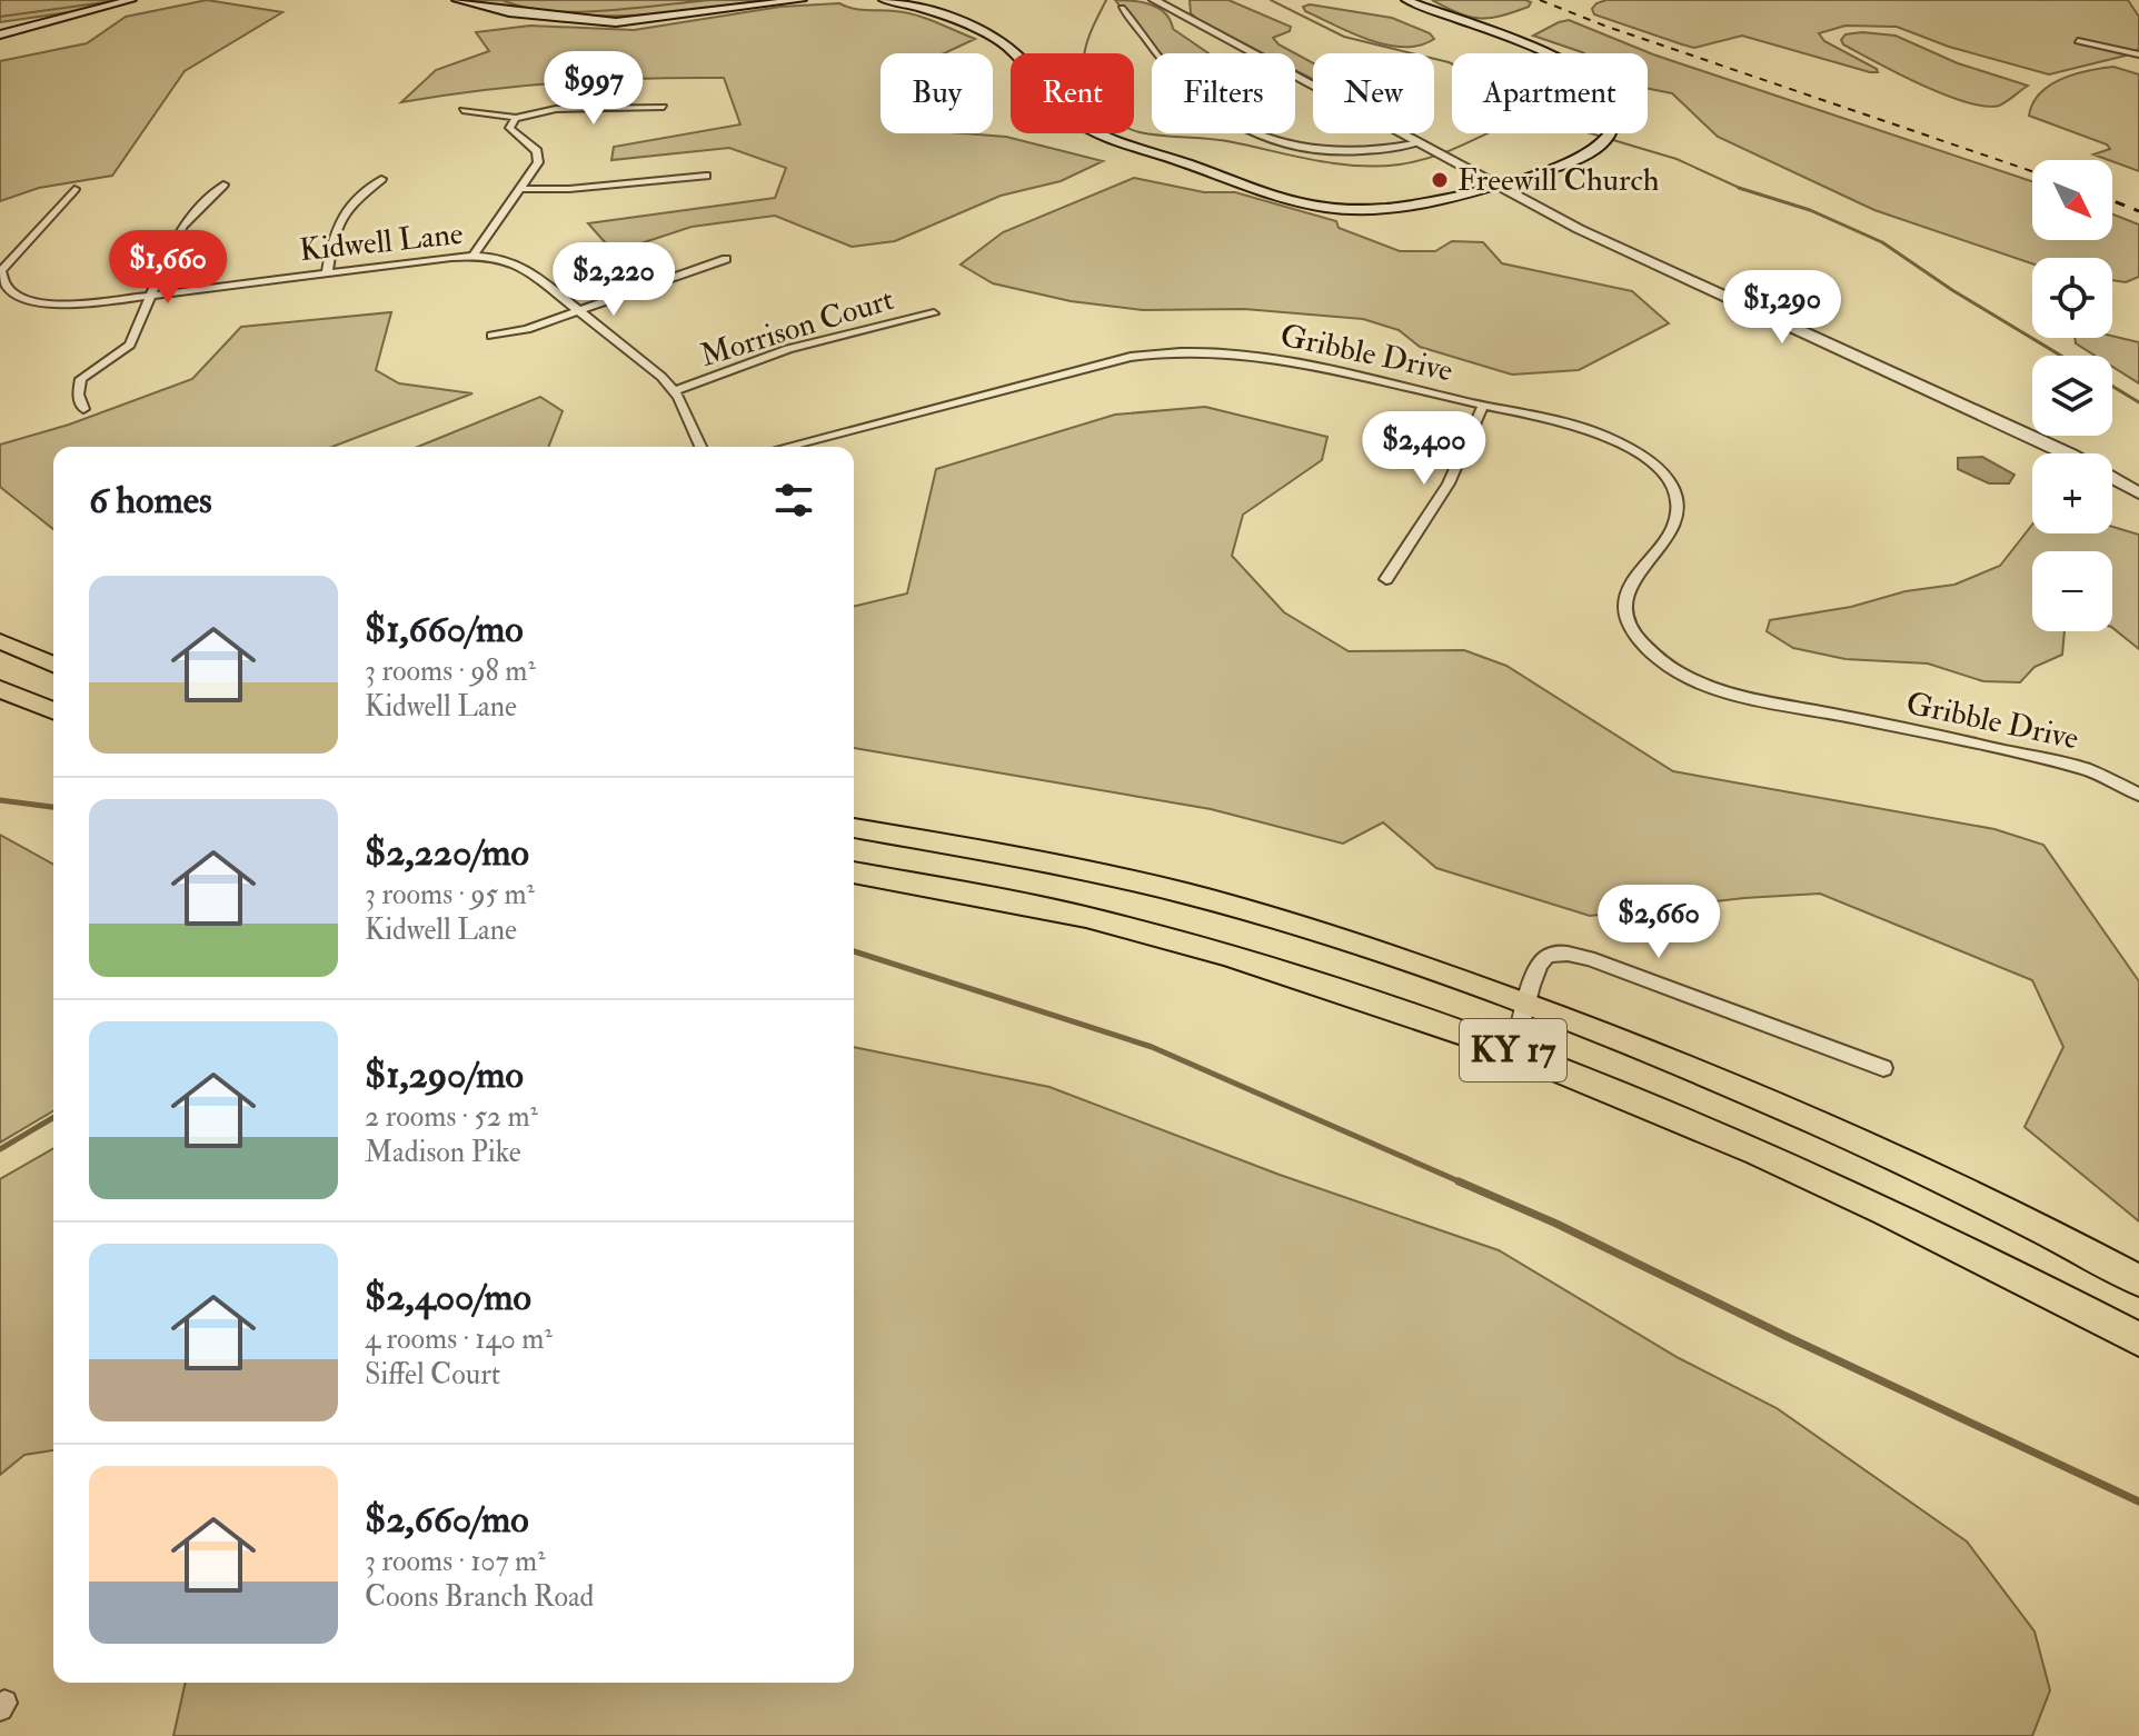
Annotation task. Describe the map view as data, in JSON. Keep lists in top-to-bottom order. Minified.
{"streets":{"main road":["KY 17"],"street":["Kidwell Lane","Morrison Court","Gribble Drive"]},"crossings":[["Kidwell Lane","Morrison Court"]],"places":["Freewill Church"],"north":"bottom right","page":{"price":["$997","$1,660","$2,220","$1,290","$2,400","$2,660"],"chip":["Buy","Rent","Filters","New","Apartment"],"map_buttons":["+","−"],"heading":"6 homes","list":[{"name":"$1,660/mo","note":"3 rooms · 98 m² · Kidwell Lane"},{"name":"$2,220/mo","note":"3 rooms · 95 m² · Kidwell Lane"},{"name":"$1,290/mo","note":"2 rooms · 52 m² · Madison Pike"},{"name":"$2,400/mo","note":"4 rooms · 140 m² · Siffel Court"},{"name":"$2,660/mo","note":"3 rooms · 107 m² · Coons Branch Road"}]}}
